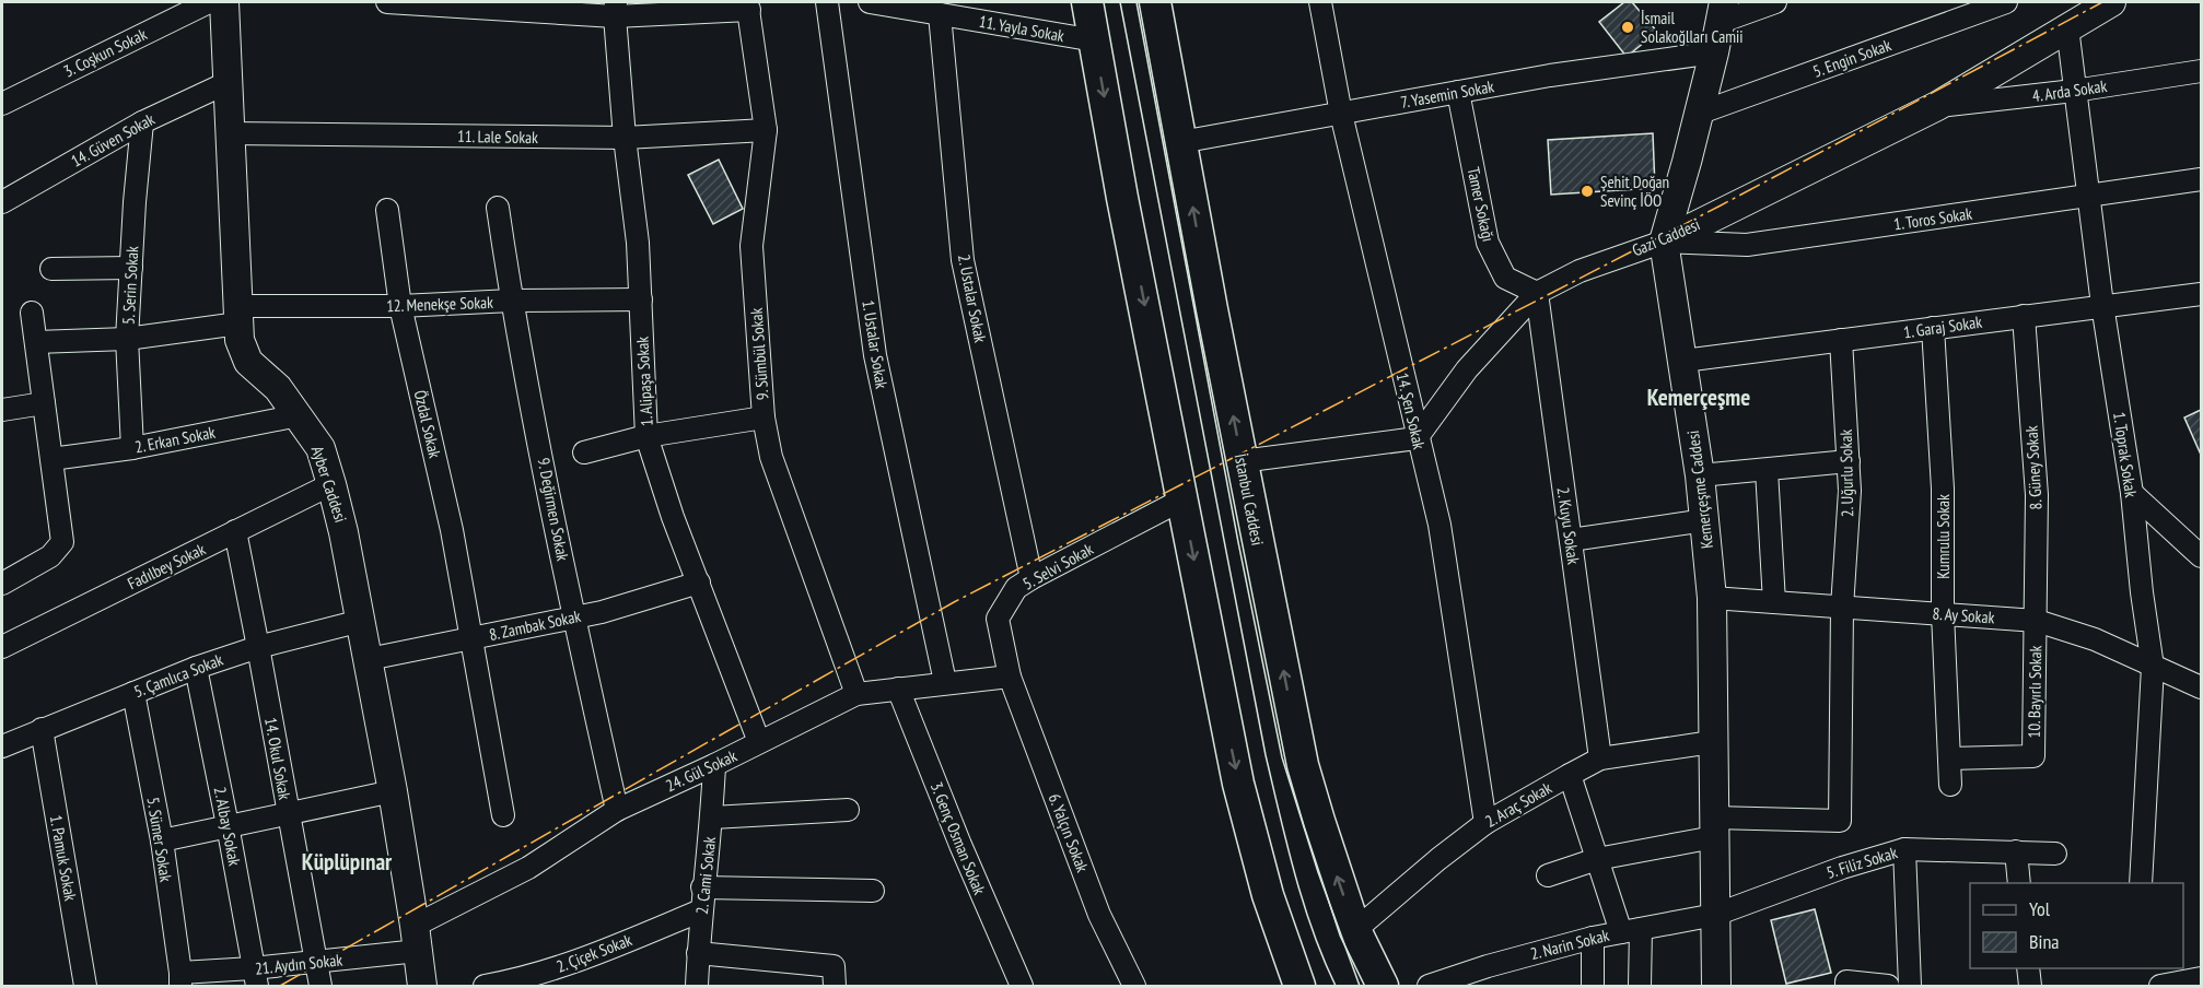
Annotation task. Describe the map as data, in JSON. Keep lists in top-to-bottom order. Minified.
{"streets":{"highway":["İstanbul Caddesi"],"main road":["Gazi Caddesi","Ayber Caddesi","Kemerçeşme Caddesi"],"street":["11. Yayla Sokak","3. Coşkun Sokak","5. Engin Sokak","4. Arda Sokak","7. Yasemin Sokak","11. Lale Sokak","14. Güven Sokak","Tamer Sokağı","1. Toros Sokak","5. Serin Sokak","2. Ustalar Sokak","12. Menekşe Sokak","1. Garaj Sokak","1. Ustalar Sokak","9. Sümbül Sokak","1. Alipaşa Sokak","14. Şen Sokak","Özdal Sokak","2. Erkan Sokak","1. Toprak Sokak","8. Güney Sokak","2. Uğurlu Sokak","9. Değirmen Sokak","2. Kuyu Sokak","Kumrulu Sokak","Fadılbey Sokak","5. Selvi Sokak","8. Ay Sokak","8. Zambak Sokak","5. Çamlıca Sokak","10. Bayırlı Sokak","14. Okul Sokak","24. Gül Sokak","2. Araç Sokak","2. Albay Sokak","6. Yalçın Sokak","3. Genç Osman Sokak","5. Sümer Sokak","1. Pamuk Sokak","5. Filiz Sokak","2. Cami Sokak","2. Narin Sokak","2. Çiçek Sokak","21. Aydın Sokak"]},"crossings":[["11. Yayla Sokak","2. Ustalar Sokak"],["5. Engin Sokak","Kemerçeşme Caddesi"],["4. Arda Sokak","Gazi Caddesi"],["4. Arda Sokak","1. Toprak Sokak"],["7. Yasemin Sokak","Tamer Sokağı"],["7. Yasemin Sokak","14. Şen Sokak"],["7. Yasemin Sokak","Kemerçeşme Caddesi"],["7. Yasemin Sokak","İstanbul Caddesi"],["11. Lale Sokak","9. Sümbül Sokak"],["11. Lale Sokak","1. Alipaşa Sokak"],["11. Lale Sokak","Ayber Caddesi"],["14. Güven Sokak","5. Serin Sokak"],["14. Güven Sokak","Ayber Caddesi"],["Tamer Sokağı","Gazi Caddesi"],["Tamer Sokağı","2. Kuyu Sokak"],["1. Toros Sokak","Gazi Caddesi"],["1. Toros Sokak","1. Toprak Sokak"],["1. Toros Sokak","Kemerçeşme Caddesi"],["Gazi Caddesi","14. Şen Sokak"],["Gazi Caddesi","1. Toprak Sokak"],["Gazi Caddesi","Kemerçeşme Caddesi"],["Gazi Caddesi","2. Kuyu Sokak"],["5. Serin Sokak","12. Menekşe Sokak"],["5. Serin Sokak","2. Erkan Sokak"],["2. Ustalar Sokak","5. Selvi Sokak"],["12. Menekşe Sokak","1. Alipaşa Sokak"],["12. Menekşe Sokak","Özdal Sokak"],["12. Menekşe Sokak","Ayber Caddesi"],["12. Menekşe Sokak","9. Değirmen Sokak"],["1. Garaj Sokak","1. Toprak Sokak"],["1. Garaj Sokak","8. Güney Sokak"],["1. Garaj Sokak","2. Uğurlu Sokak"],["1. Garaj Sokak","Kemerçeşme Caddesi"],["1. Garaj Sokak","Kumrulu Sokak"],["1. Ustalar Sokak","24. Gül Sokak"],["9. Sümbül Sokak","24. Gül Sokak"],["1. Alipaşa Sokak","8. Zambak Sokak"],["1. Alipaşa Sokak","24. Gül Sokak"],["14. Şen Sokak","2. Araç Sokak"],["Özdal Sokak","8. Zambak Sokak"],["2. Erkan Sokak","Ayber Caddesi"],["1. Toprak Sokak","8. Ay Sokak"],["8. Güney Sokak","8. Ay Sokak"],["8. Güney Sokak","10. Bayırlı Sokak"],["2. Uğurlu Sokak","Kemerçeşme Caddesi"],["2. Uğurlu Sokak","8. Ay Sokak"],["Ayber Caddesi","Fadılbey Sokak"],["Ayber Caddesi","8. Zambak Sokak"],["Ayber Caddesi","5. Çamlıca Sokak"],["Ayber Caddesi","24. Gül Sokak"],["Ayber Caddesi","21. Aydın Sokak"],["Kemerçeşme Caddesi","8. Ay Sokak"],["Kemerçeşme Caddesi","2. Araç Sokak"],["Kemerçeşme Caddesi","5. Filiz Sokak"],["Kemerçeşme Caddesi","2. Narin Sokak"],["İstanbul Caddesi","2. Araç Sokak"],["9. Değirmen Sokak","8. Zambak Sokak"],["9. Değirmen Sokak","24. Gül Sokak"],["2. Kuyu Sokak","2. Araç Sokak"],["Kumrulu Sokak","8. Ay Sokak"],["Kumrulu Sokak","10. Bayırlı Sokak"],["Fadılbey Sokak","14. Okul Sokak"],["5. Selvi Sokak","24. Gül Sokak"],["5. Selvi Sokak","6. Yalçın Sokak"],["8. Ay Sokak","10. Bayırlı Sokak"],["5. Çamlıca Sokak","14. Okul Sokak"],["5. Çamlıca Sokak","2. Albay Sokak"],["5. Çamlıca Sokak","5. Sümer Sokak"],["5. Çamlıca Sokak","1. Pamuk Sokak"],["14. Okul Sokak","21. Aydın Sokak"],["24. Gül Sokak","6. Yalçın Sokak"],["24. Gül Sokak","3. Genç Osman Sokak"],["24. Gül Sokak","2. Cami Sokak"],["24. Gül Sokak","21. Aydın Sokak"],["2. Albay Sokak","21. Aydın Sokak"],["5. Sümer Sokak","21. Aydın Sokak"],["5. Filiz Sokak","2. Narin Sokak"],["2. Cami Sokak","2. Çiçek Sokak"]],"districts":["Kemerçeşme","Küplüpınar"],"places":["İsmail Solakoğlları Camii","Şehit Doğan Sevinç İÖO"],"legend":["Yol","Bina"]}
